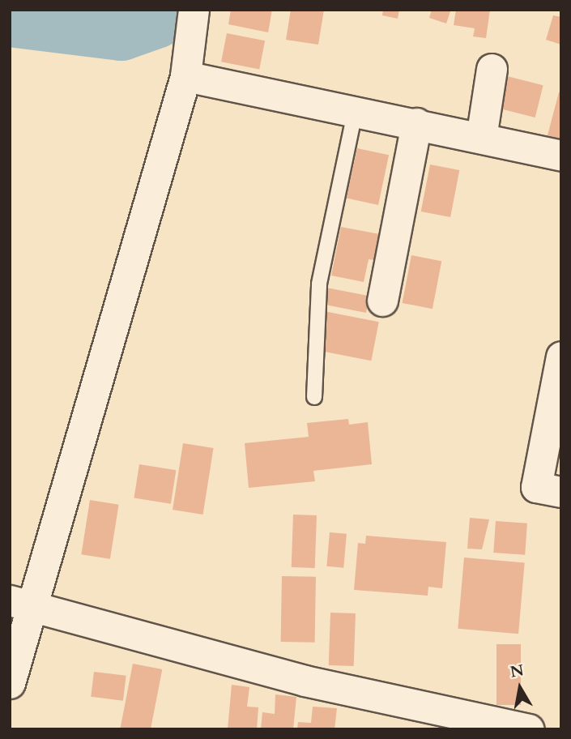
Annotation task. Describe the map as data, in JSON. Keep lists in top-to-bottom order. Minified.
{"north":"top"}
